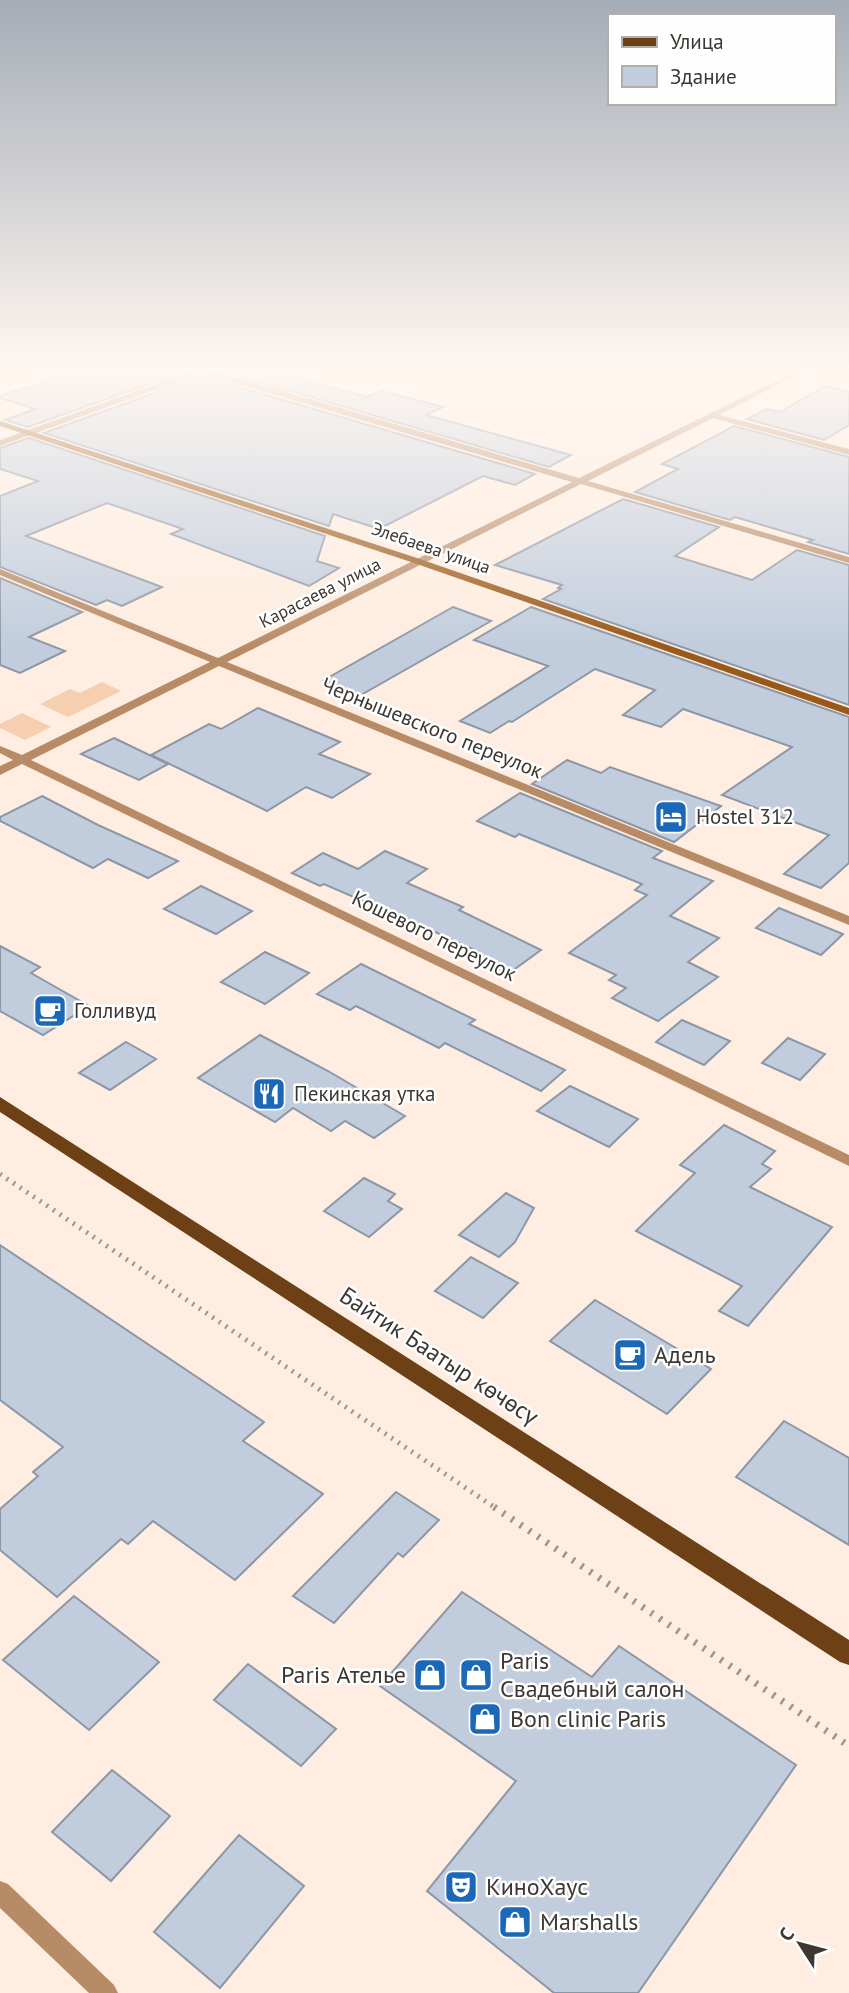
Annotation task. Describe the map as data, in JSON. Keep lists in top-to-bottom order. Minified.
{"streets":{"main road":["Байтик Баатыр көчөсү"],"street":["Элебаева улица","Карасаева улица","Чернышевского переулок","Кошевого переулок"]},"crossings":[["Элебаева улица","Карасаева улица"],["Карасаева улица","Чернышевского переулок"],["Карасаева улица","Кошевого переулок"]],"places":{"hotel":["Hostel 312"],"cafe":["Голливуд","Адель"],"restaurant":["Пекинская утка"],"shop":["Paris Ателье","Paris Свадебный салон","Bon clinic Paris","Marshalls"],"theatre":["КиноХаус"]},"legend":["Улица","Здание"],"north":"top left"}
